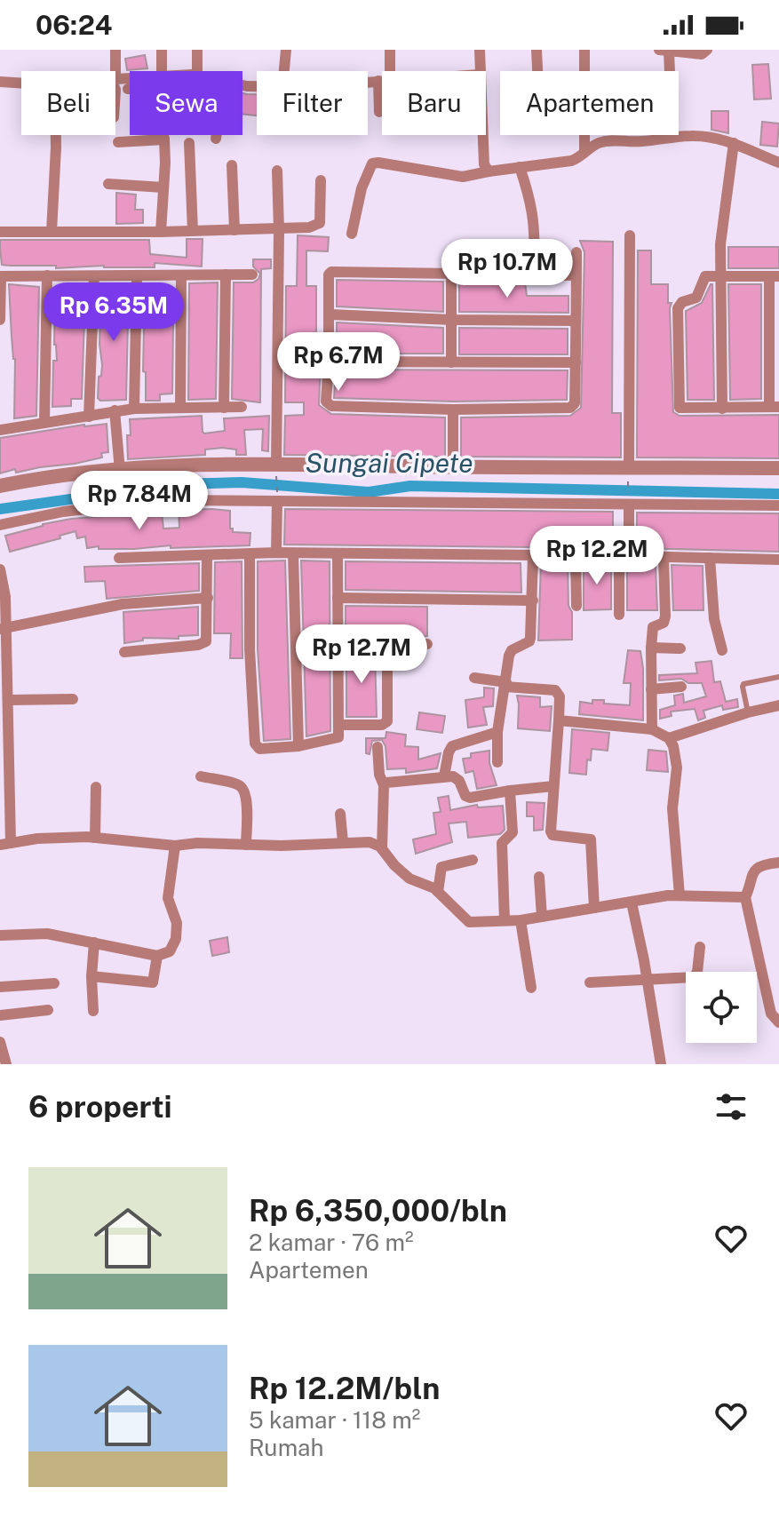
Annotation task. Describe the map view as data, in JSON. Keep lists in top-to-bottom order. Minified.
{"water":["Sungai Cipete"],"page":{"status":"06:24","chip":["Beli","Sewa","Filter","Baru","Apartemen"],"price":["Rp 10.7M","Rp 6.35M","Rp 6.7M","Rp 7.84M","Rp 12.2M","Rp 12.7M"],"heading":"6 properti","list":[{"name":"Rp 6,350,000/bln","note":"2 kamar · 76 m² · Apartemen"},{"name":"Rp 12.2M/bln","note":"5 kamar · 118 m² · Rumah"}]}}
